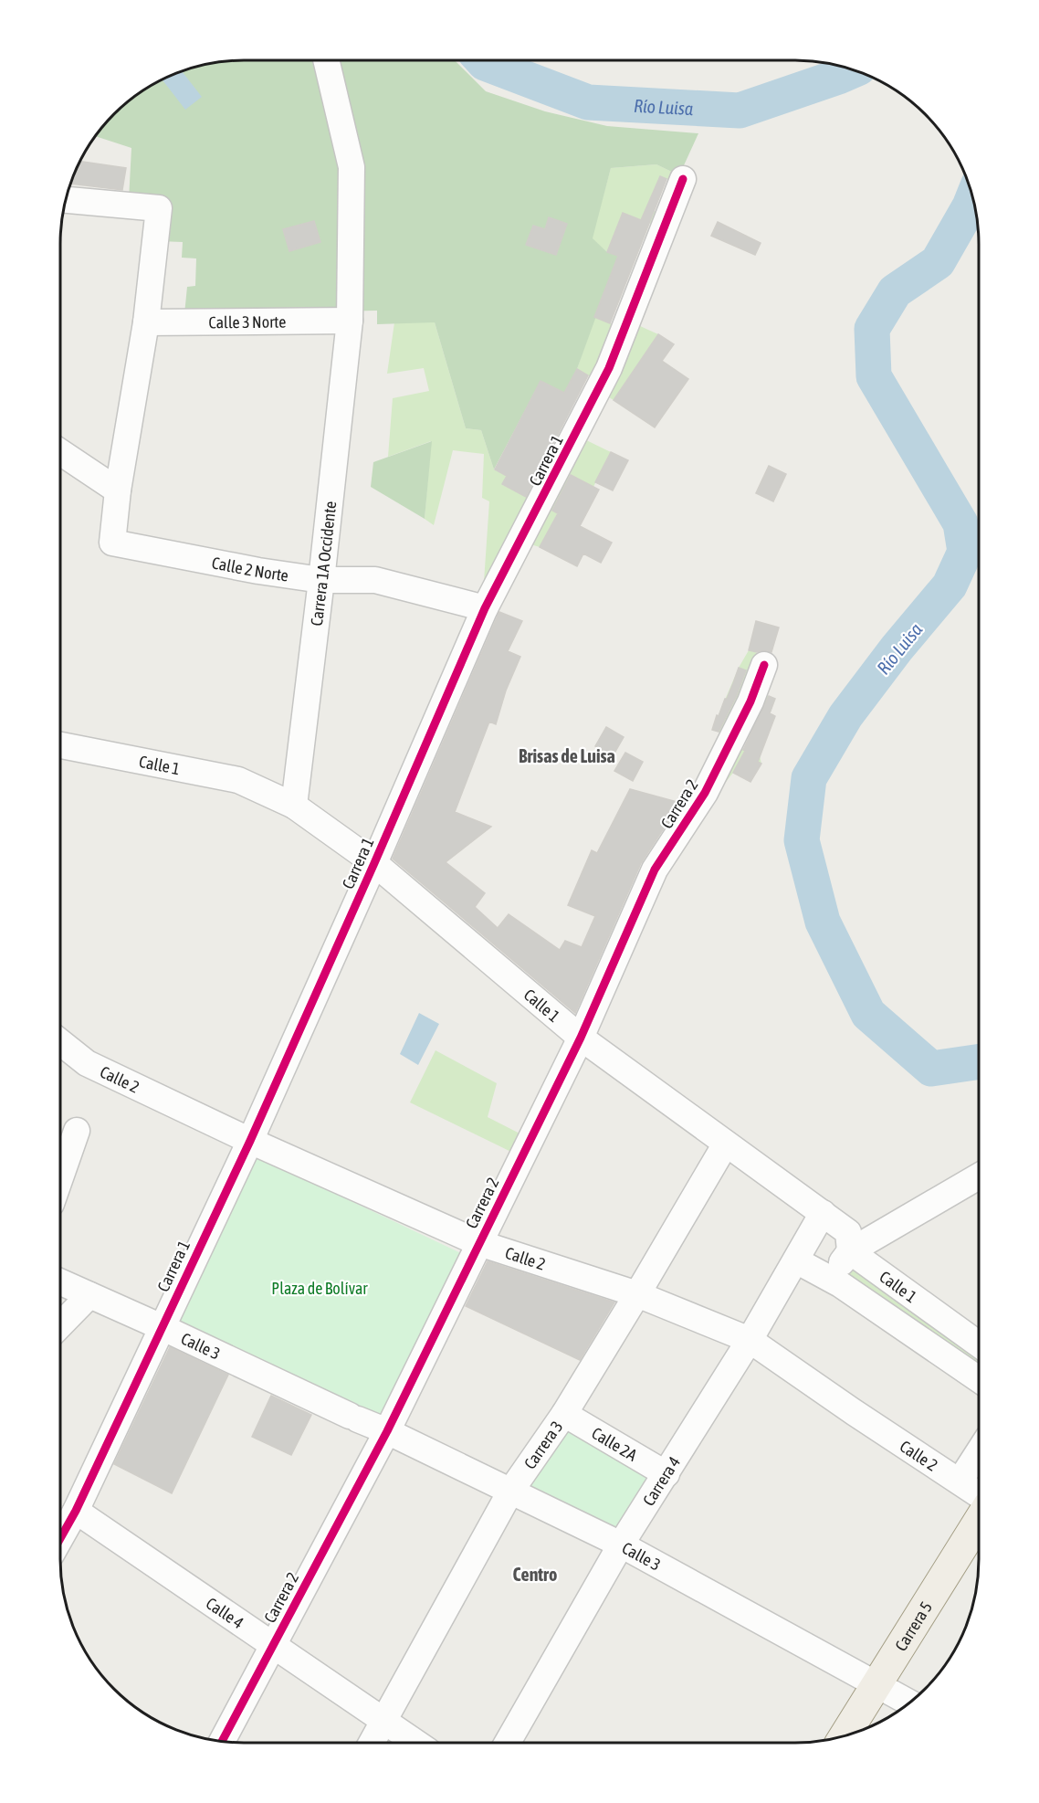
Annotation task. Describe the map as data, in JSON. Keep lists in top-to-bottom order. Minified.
{"streets":{"main road":["Carrera 5"],"street":["Calle 3 Norte","Carrera 1","Carrera 1A Occidente","Calle 2 Norte","Calle 1","Carrera 2","Calle 2","Calle 3","Calle 2A","Carrera 3","Carrera 4","Calle 4"]},"crossings":[["Calle 3 Norte","Carrera 1A Occidente"],["Carrera 1","Calle 2 Norte"],["Carrera 1","Calle 1"],["Carrera 1","Calle 2"],["Carrera 1","Calle 3"],["Carrera 1","Calle 4"],["Carrera 1A Occidente","Calle 2 Norte"],["Carrera 1A Occidente","Calle 1"],["Calle 1","Carrera 2"],["Calle 1","Carrera 3"],["Calle 1","Carrera 4"],["Carrera 2","Calle 2"],["Carrera 2","Calle 3"],["Carrera 2","Calle 4"],["Calle 2","Carrera 3"],["Calle 2","Carrera 4"],["Calle 3","Carrera 3"],["Calle 3","Carrera 4"],["Calle 3","Carrera 5"],["Calle 2A","Carrera 3"],["Calle 2A","Carrera 4"],["Carrera 3","Calle 4"]],"districts":["Brisas de Luisa","Centro"],"water":["Río Luisa"],"parks":["Plaza de Bolívar"]}
